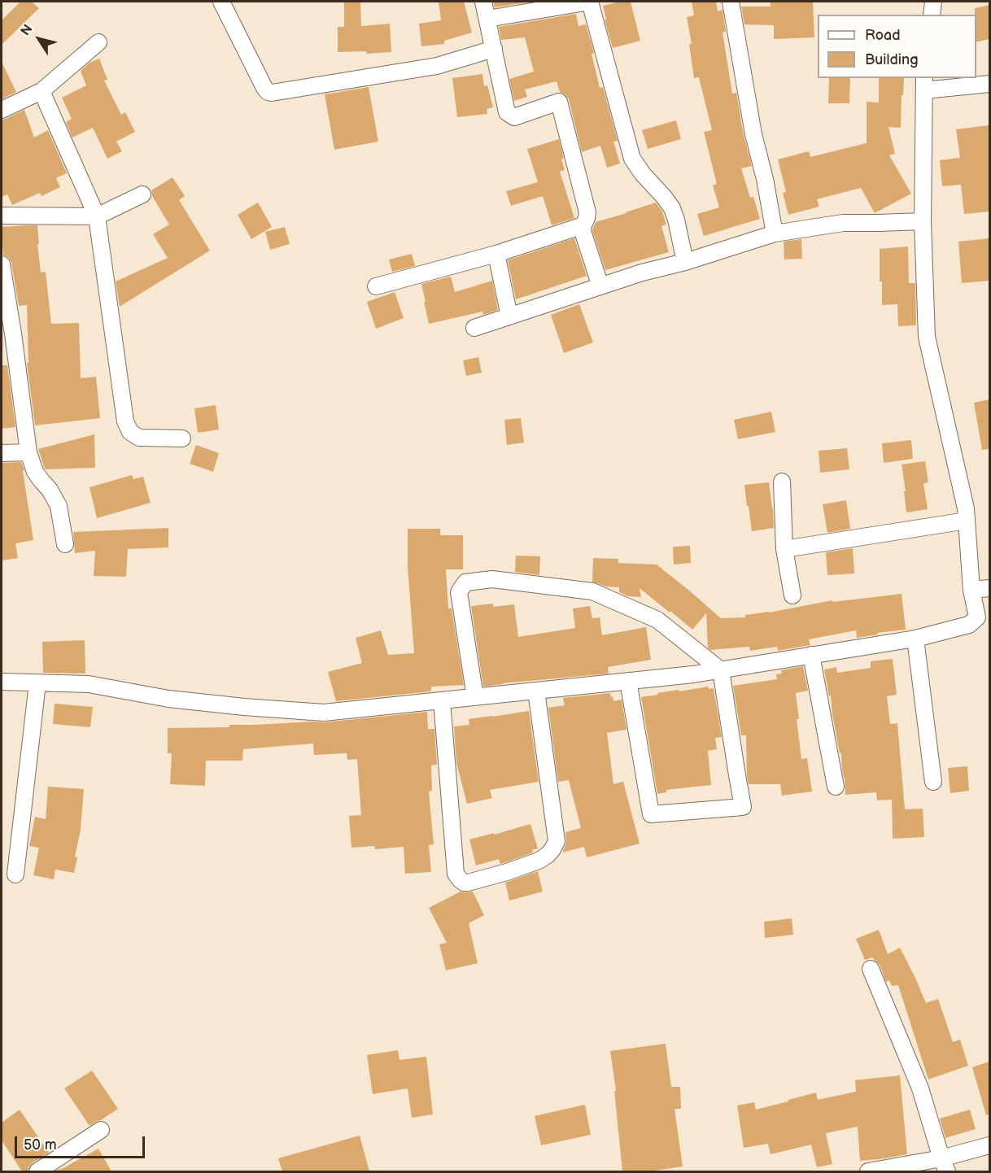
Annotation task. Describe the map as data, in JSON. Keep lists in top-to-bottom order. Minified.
{"legend":["Road","Building"],"scale_bar":"50 m","north":"top left"}
